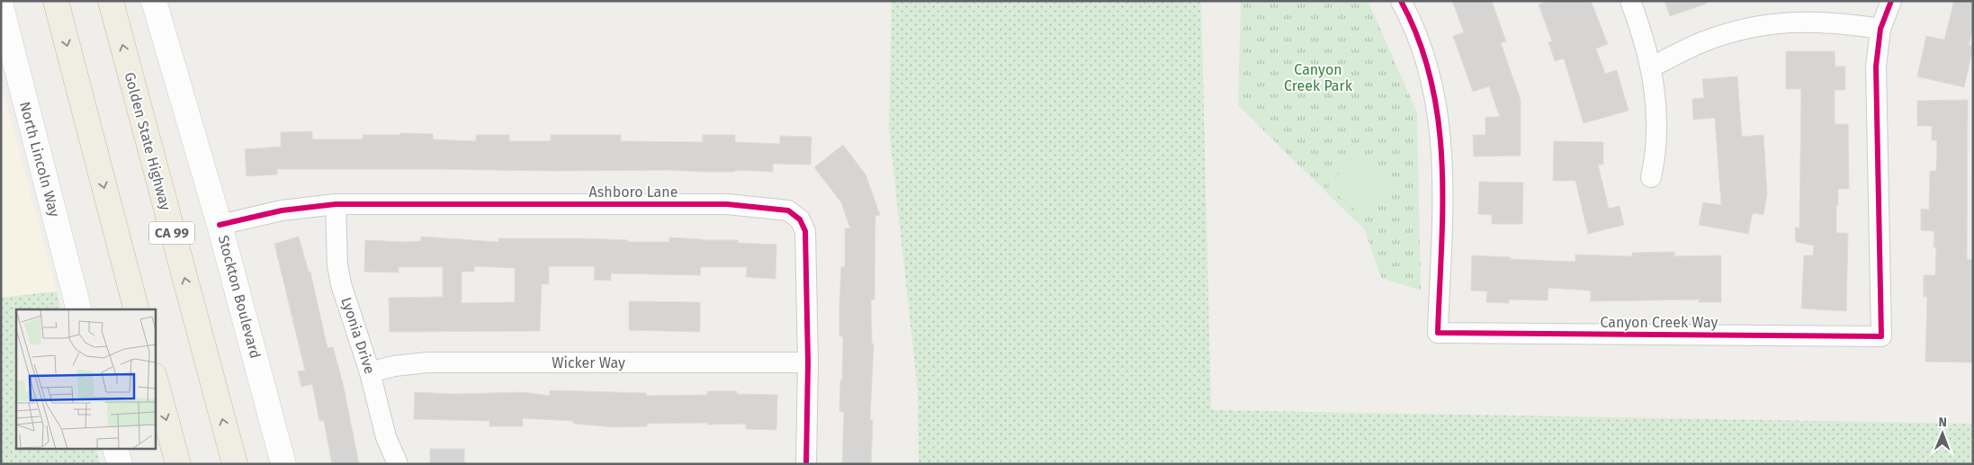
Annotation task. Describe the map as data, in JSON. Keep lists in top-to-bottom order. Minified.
{"streets":{"highway":["Golden State Highway","CA 99"],"street":["North Lincoln Way","Ashboro Lane","Stockton Boulevard","Canyon Creek Way","Lyonia Drive","Wicker Way"]},"crossings":[["Ashboro Lane","Stockton Boulevard"],["Ashboro Lane","Lyonia Drive"],["Ashboro Lane","Wicker Way"],["Lyonia Drive","Wicker Way"]],"parks":["Canyon Creek Park"],"north":"top"}
